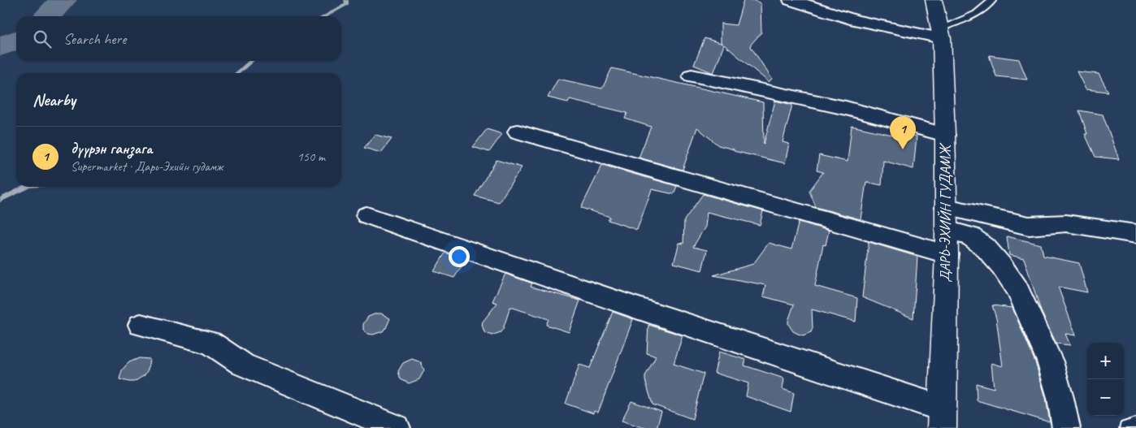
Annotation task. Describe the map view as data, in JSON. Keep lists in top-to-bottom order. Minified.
{"streets":{"main road":["ДАРЬ-ЭХИЙН ГУДАМЖ"]},"page":{"search":"Search here","heading":"Nearby","pins":"1","list":[{"mark":"1","name":"дүүрэн ганзага","note":"Supermarket · Дарь-Эхийн гудамж","value":"150 m"}],"map_buttons":["+","−"]}}
